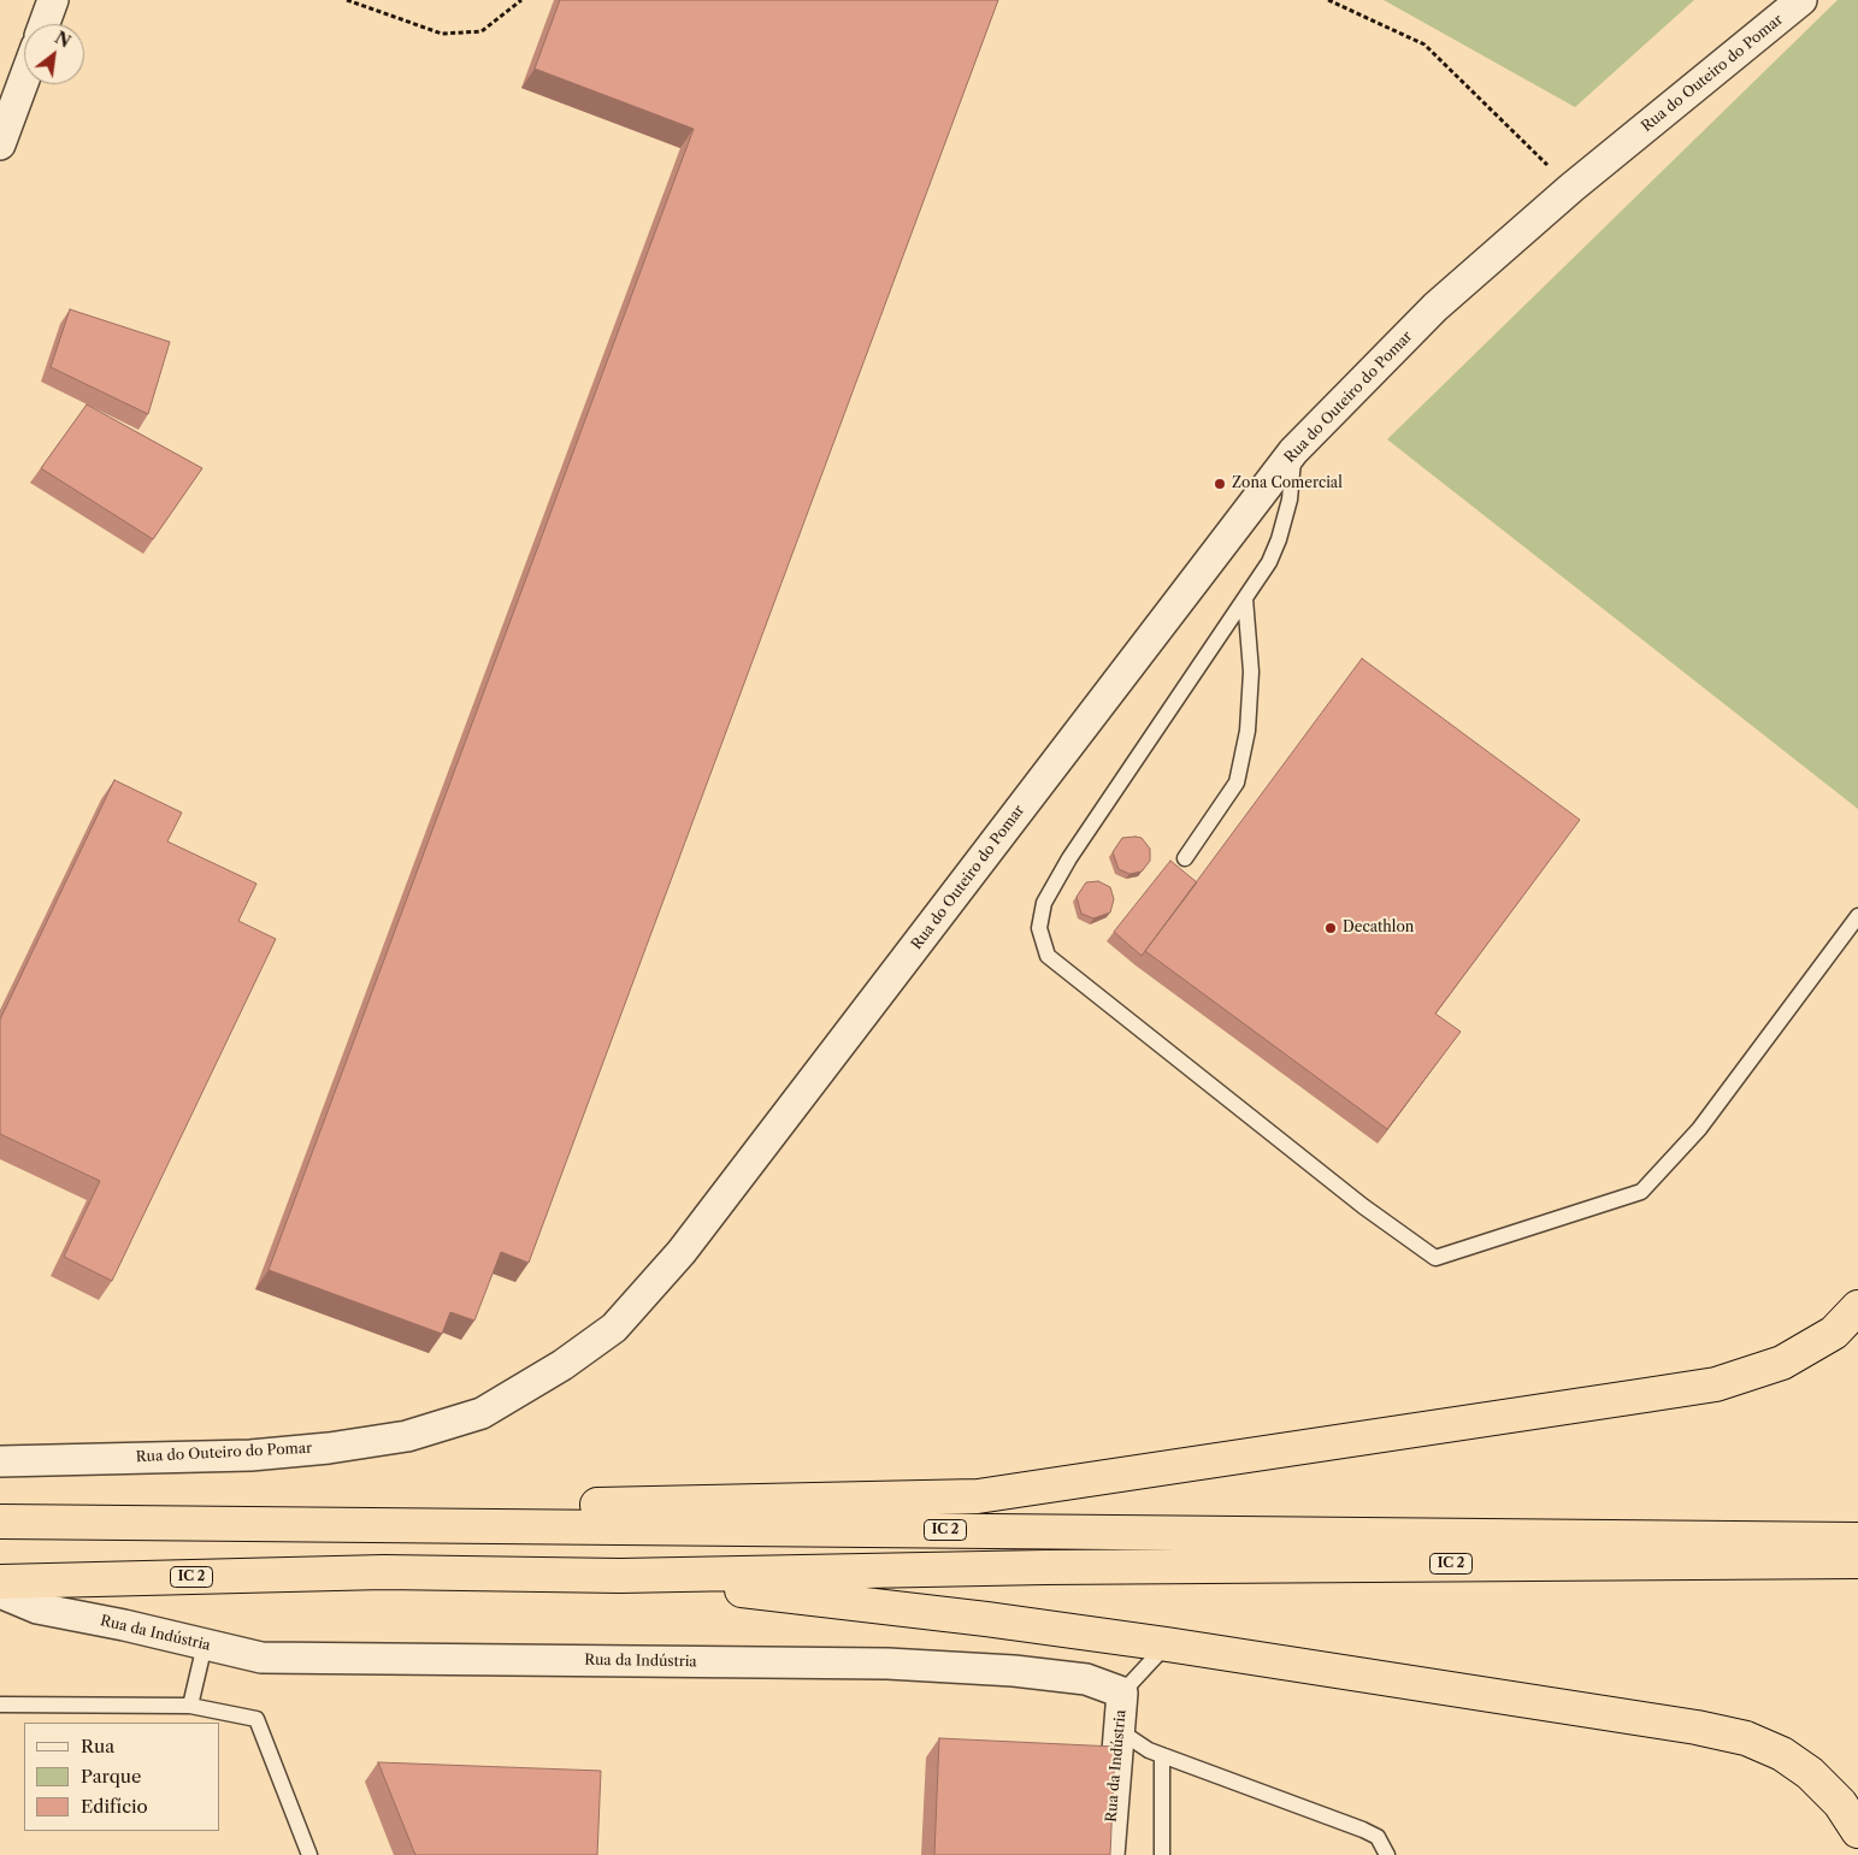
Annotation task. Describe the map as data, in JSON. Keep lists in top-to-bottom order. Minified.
{"streets":{"highway":["IC 2"],"street":["Rua do Outeiro do Pomar","Rua da Indústria"]},"places":["Zona Comercial","Decathlon"],"legend":["Rua","Parque","Edifício"],"north":"top right"}
